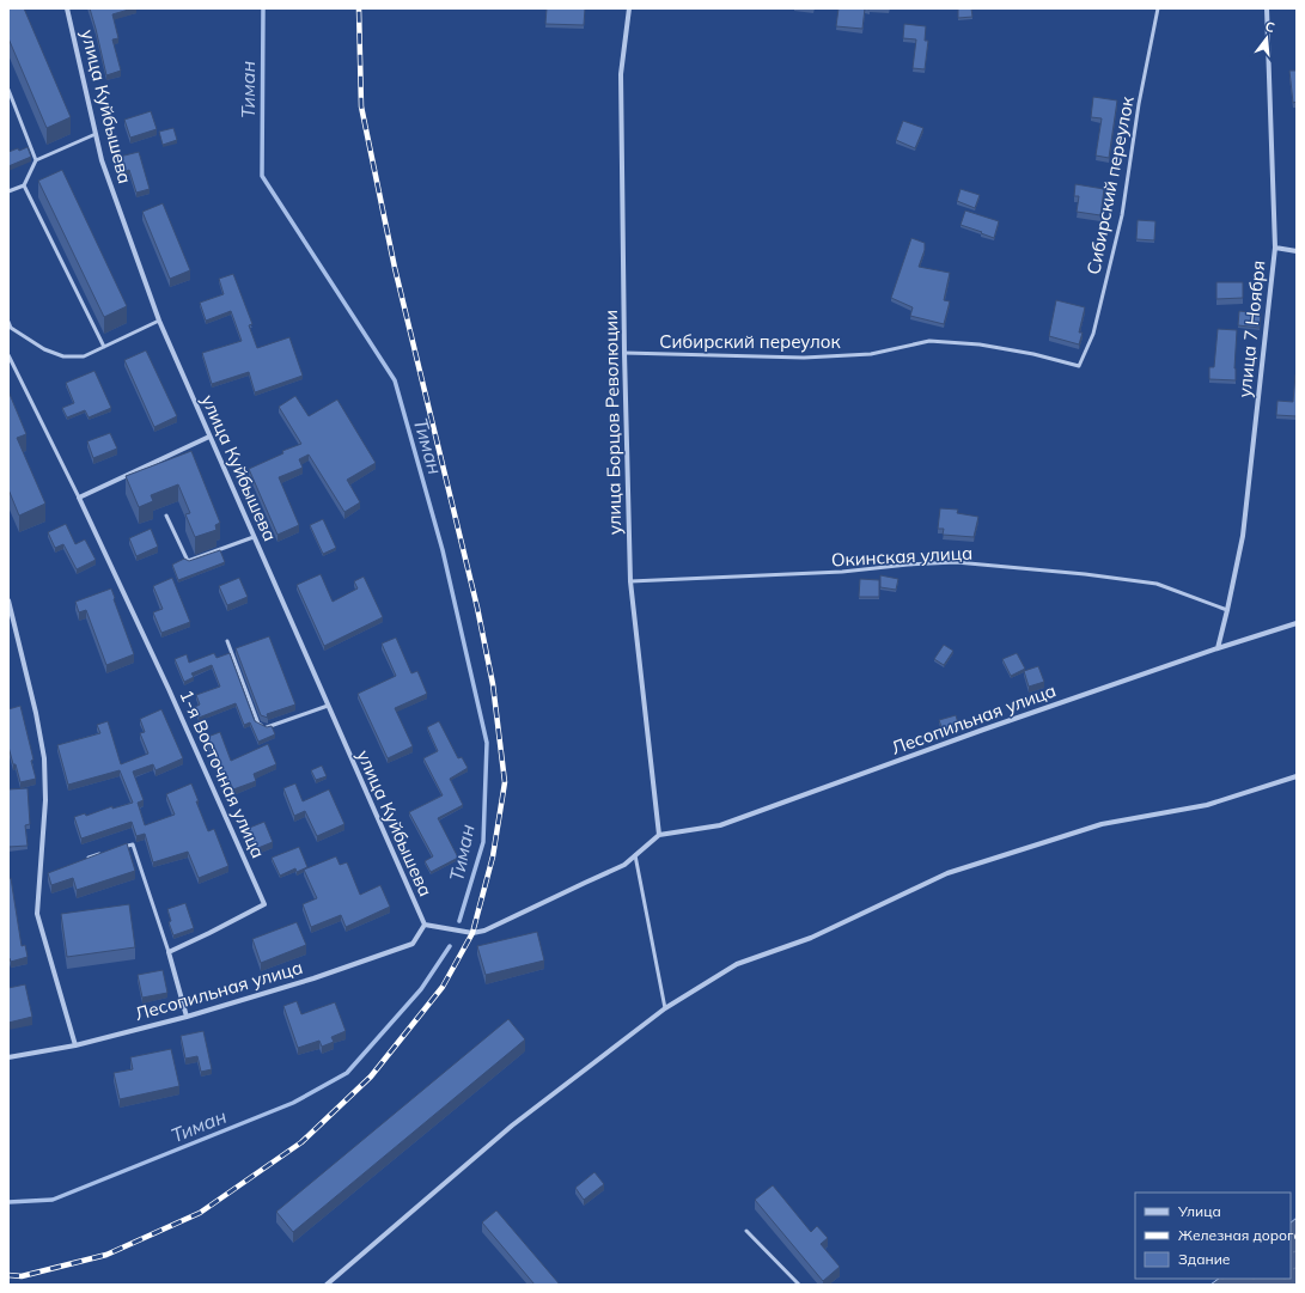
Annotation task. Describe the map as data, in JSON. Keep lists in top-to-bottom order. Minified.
{"streets":{"street":["улица Куйбышева","улица 7 Ноября","улица Борцов Революции","Лесопильная улица","1-я Восточная улица"],"lane":["Сибирский переулок","Окинская улица"]},"crossings":[["улица Куйбышева","Лесопильная улица"],["Сибирский переулок","улица Борцов Революции"],["улица 7 Ноября","Окинская улица"],["улица 7 Ноября","Лесопильная улица"],["улица Борцов Революции","Окинская улица"],["улица Борцов Революции","Лесопильная улица"]],"water":["Тиман"],"legend":["Улица","Железная дорога","Здание"],"north":"top"}
